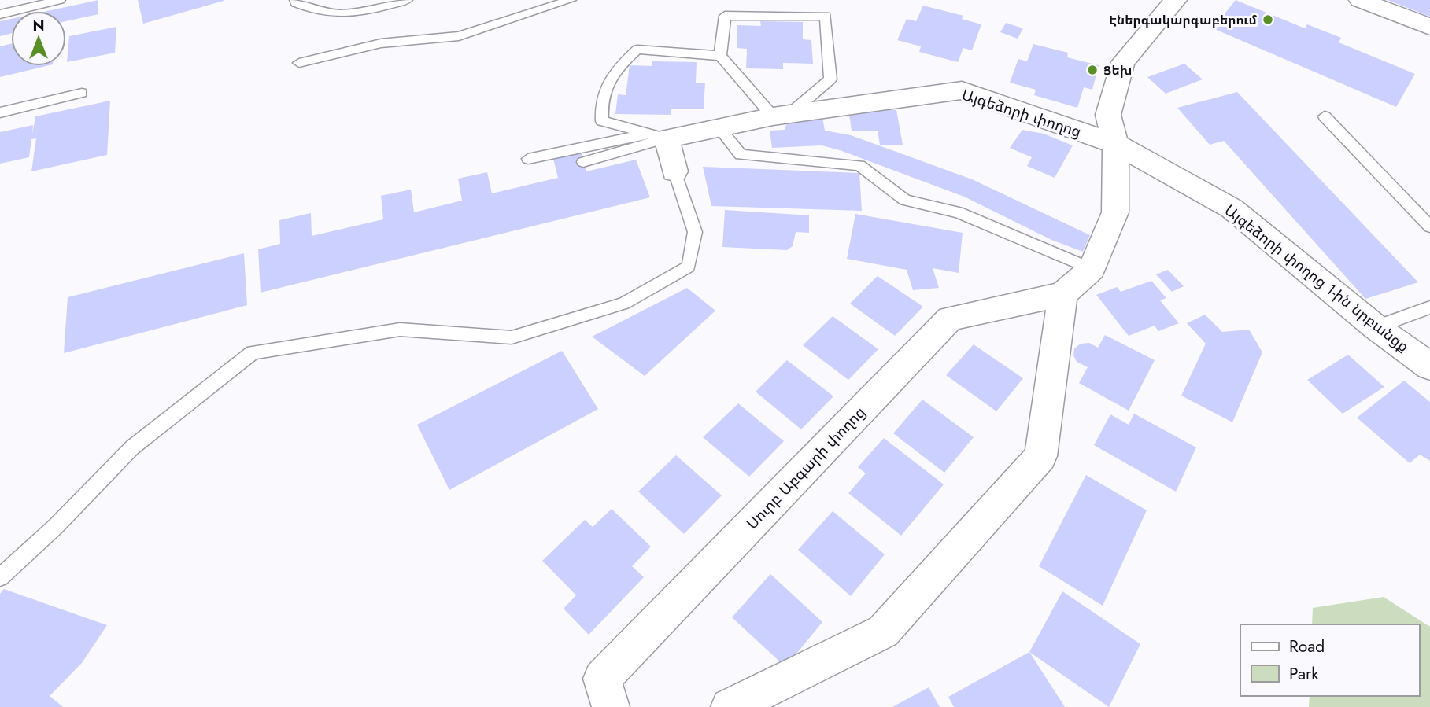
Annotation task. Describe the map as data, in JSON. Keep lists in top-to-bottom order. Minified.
{"streets":{"street":["Այգեձորի փողոց","Այգեձորի փողոց 1-ին նրբանցք","Սուրբ Աբգարի փողոց"]},"crossings":[["Այգեձորի փողոց","Այգեձորի փողոց 1-ին նրբանցք"],["Այգեձորի փողոց","Սուրբ Աբգարի փողոց"],["Այգեձորի փողոց 1-ին նրբանցք","Սուրբ Աբգարի փողոց"]],"places":["Էներգակարգաբերում","Ցեխ"],"legend":["Road","Park"],"north":"top"}
